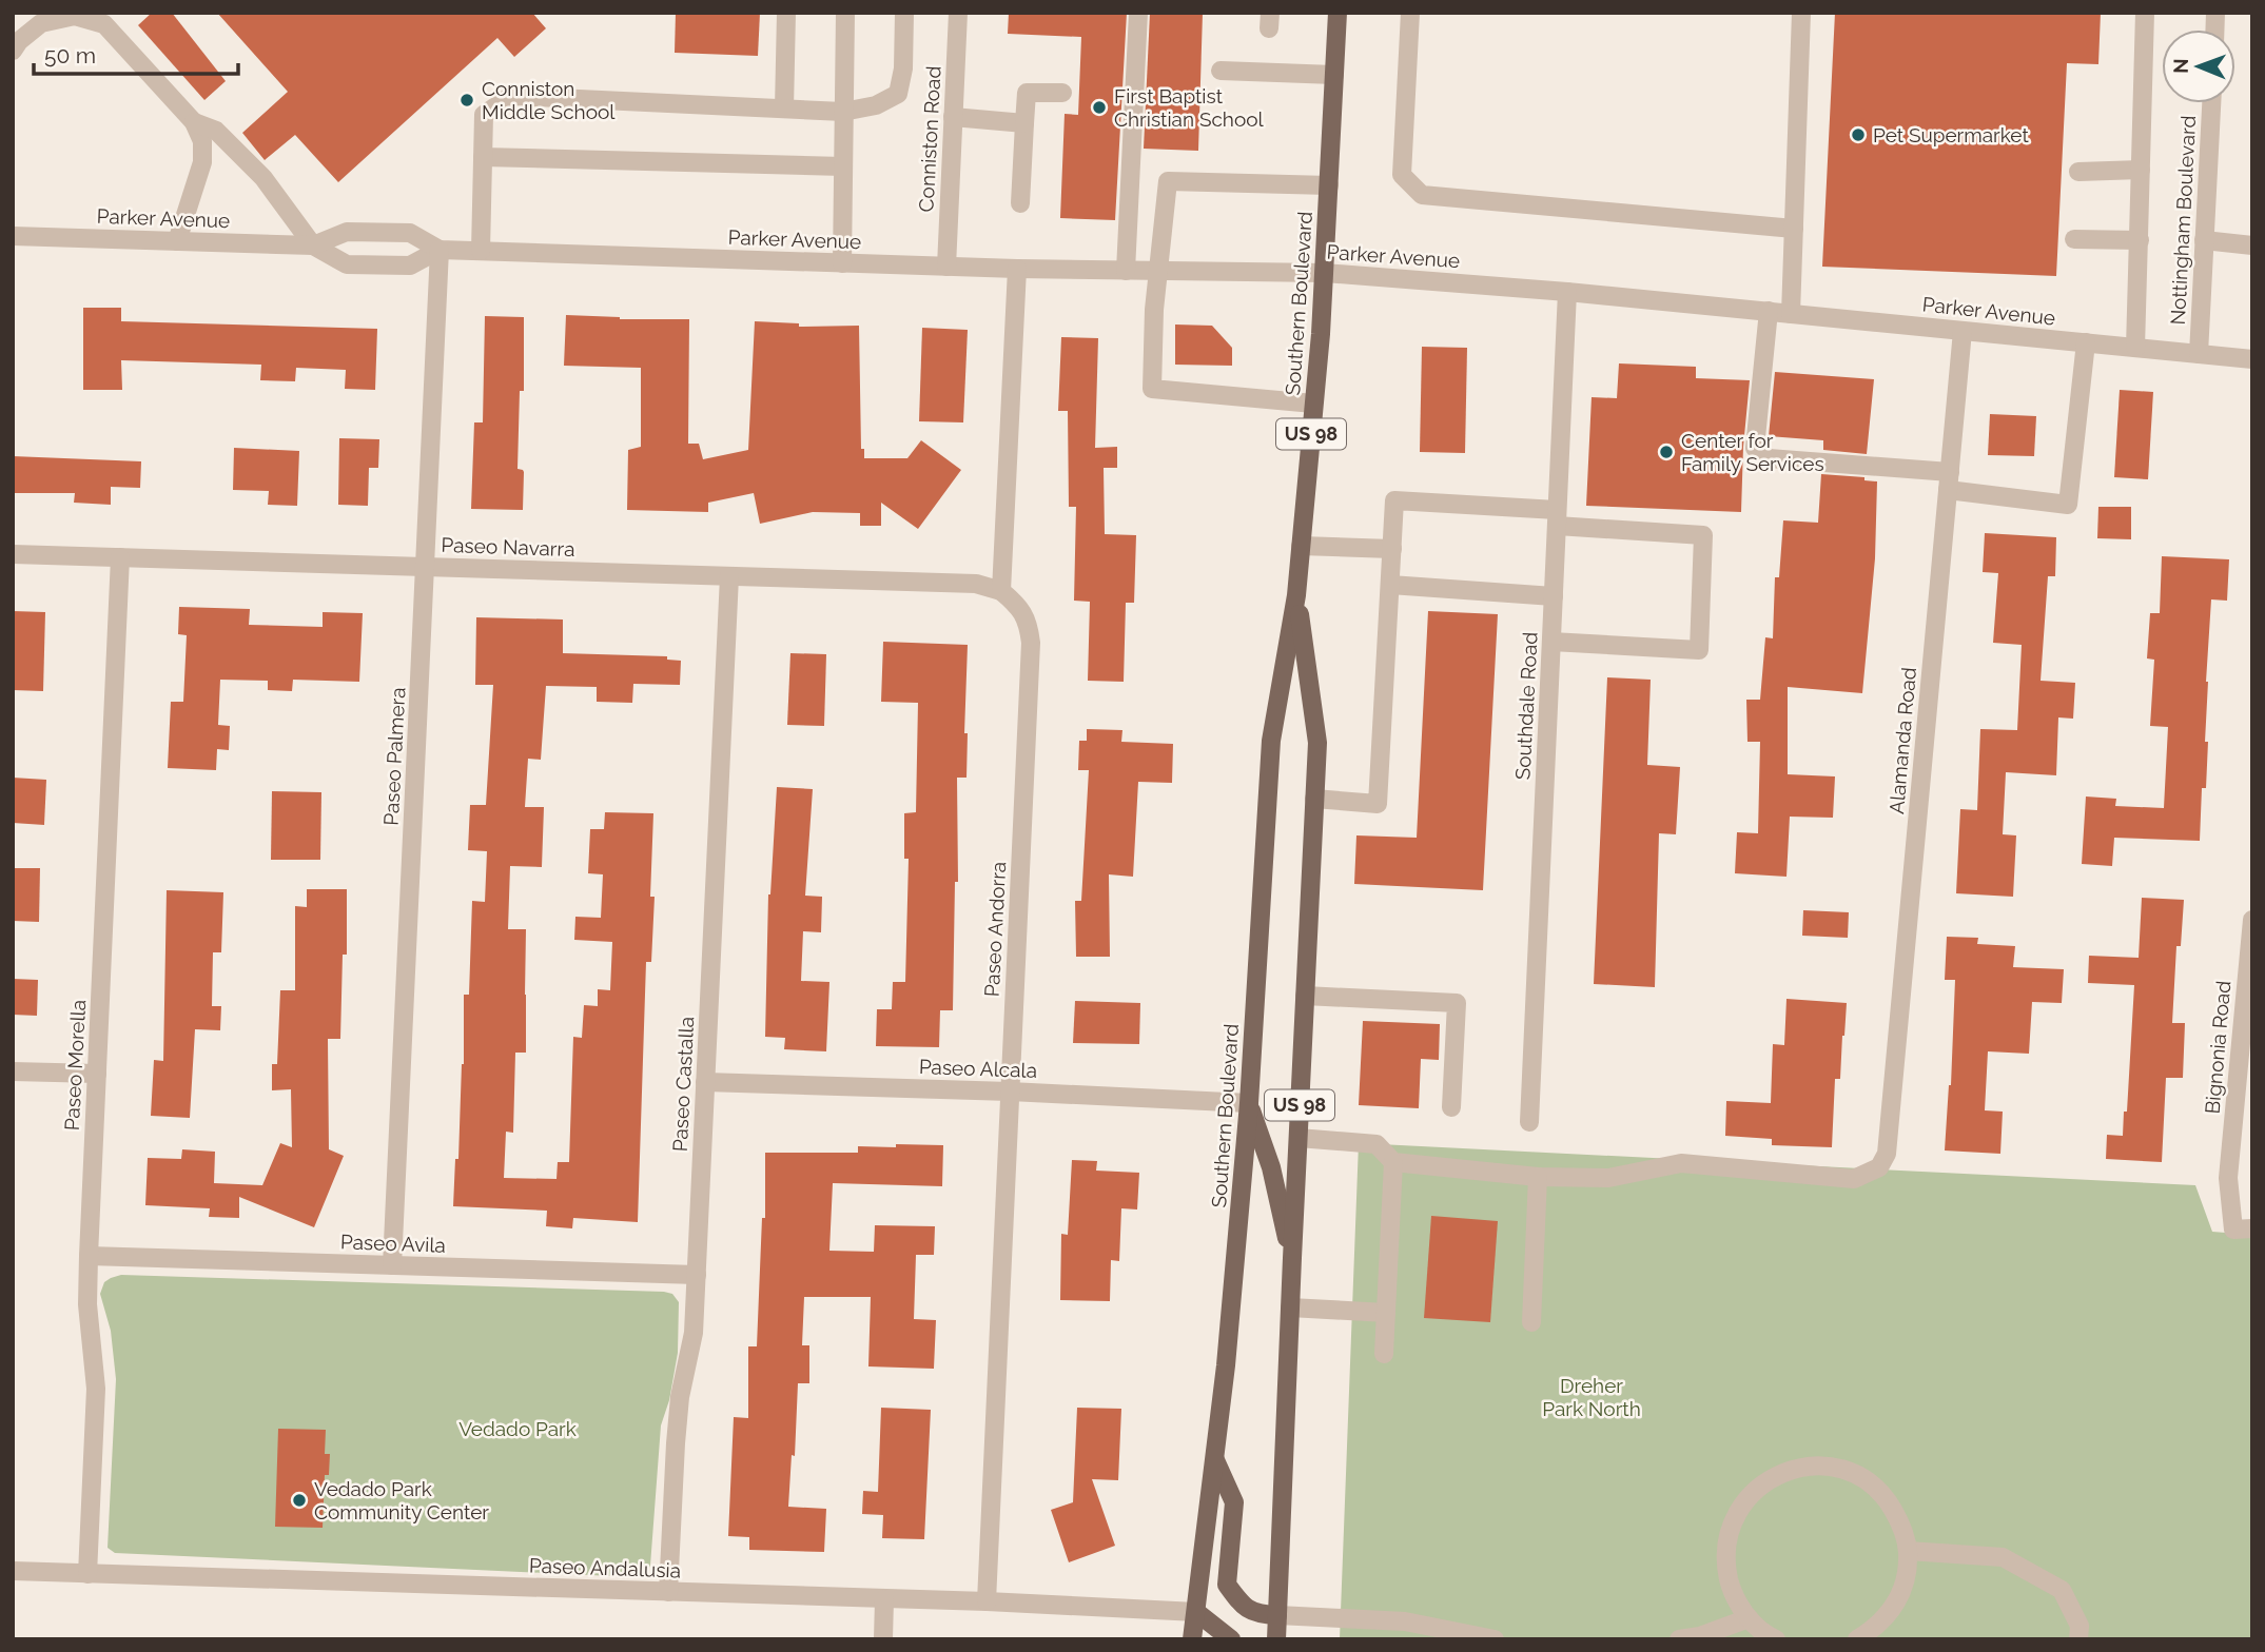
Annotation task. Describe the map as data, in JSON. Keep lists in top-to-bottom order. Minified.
{"streets":{"main road":["Southern Boulevard","US 98"],"street":["Conniston Road","Parker Avenue","Nottingham Boulevard","Paseo Navarra","Southdale Road","Alamanda Road","Paseo Palmera","Paseo Andorra","Bignonia Road","Paseo Morella","Paseo Alcala","Paseo Castalla","Paseo Avila","Paseo Andalusia"]},"crossings":[["Conniston Road","Parker Avenue"],["Parker Avenue","Nottingham Boulevard"],["Parker Avenue","Southern Boulevard"],["Parker Avenue","Southdale Road"],["Parker Avenue","Alamanda Road"],["Parker Avenue","Paseo Palmera"],["Southern Boulevard","Paseo Alcala"],["Southern Boulevard","Paseo Andalusia"],["Paseo Navarra","Paseo Palmera"],["Paseo Navarra","Paseo Andorra"],["Paseo Navarra","Paseo Morella"],["Paseo Navarra","Paseo Castalla"],["Paseo Palmera","Paseo Avila"],["Paseo Andorra","Paseo Alcala"],["Paseo Andorra","Paseo Andalusia"],["Paseo Morella","Paseo Avila"],["Paseo Morella","Paseo Andalusia"],["Paseo Alcala","Paseo Castalla"],["Paseo Castalla","Paseo Avila"],["Paseo Castalla","Paseo Andalusia"]],"parks":["Dreher Park North","Vedado Park"],"places":["Conniston Middle School","First Baptist Christian School","Pet Supermarket","Center for Family Services","Vedado Park Community Center"],"scale_bar":"50 m","north":"left"}
